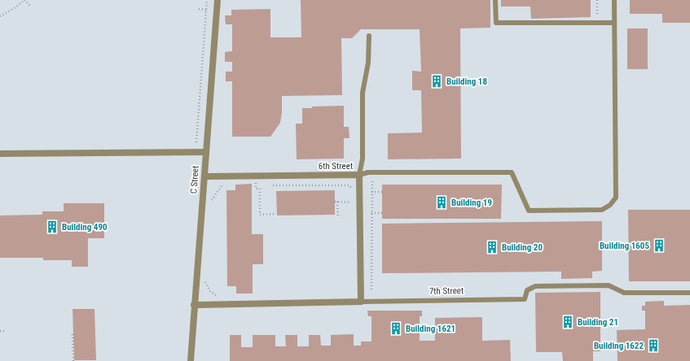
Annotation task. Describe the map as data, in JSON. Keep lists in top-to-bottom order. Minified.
{"streets":{"street":["6th Street","C Street","7th Street"]},"crossings":[["6th Street","C Street"],["6th Street","7th Street"],["C Street","7th Street"]],"places":{"building":["Building 18","Building 19","Building 490","Building 1605","Building 20","Building 21","Building 1621","Building 1622"]}}
